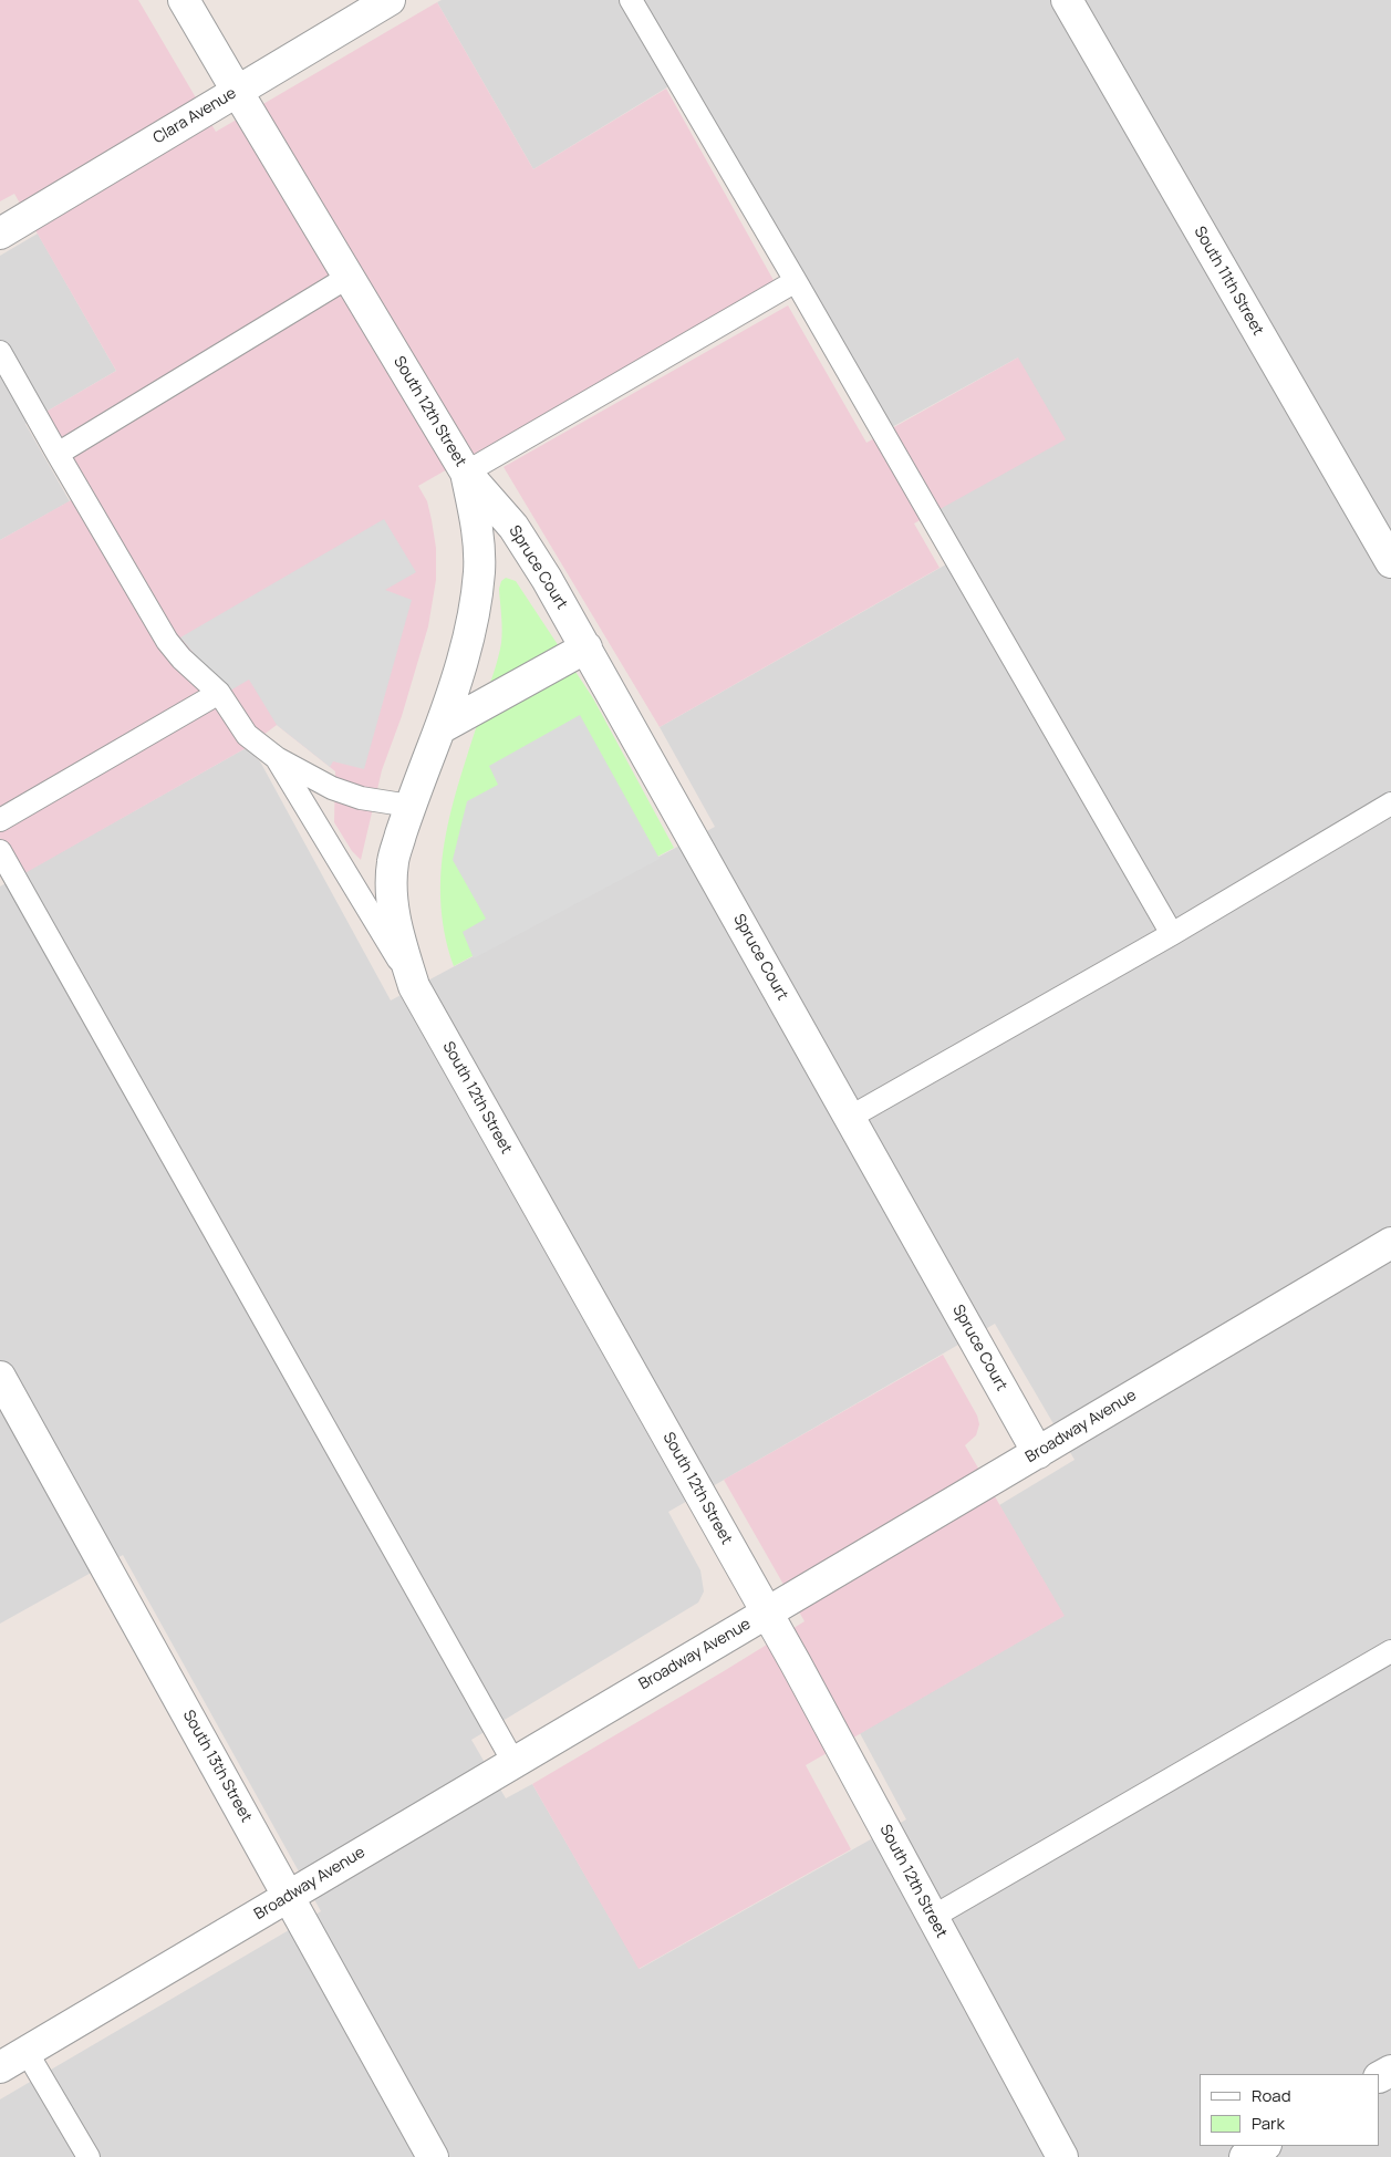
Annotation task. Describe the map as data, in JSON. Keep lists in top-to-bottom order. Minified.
{"streets":{"street":["Clara Avenue","South 11th Street","South 12th Street","Spruce Court","Broadway Avenue","South 13th Street"]},"crossings":[["Clara Avenue","South 12th Street"],["South 12th Street","Spruce Court"],["South 12th Street","Broadway Avenue"],["Spruce Court","Broadway Avenue"],["Broadway Avenue","South 13th Street"]],"legend":["Road","Park"]}
